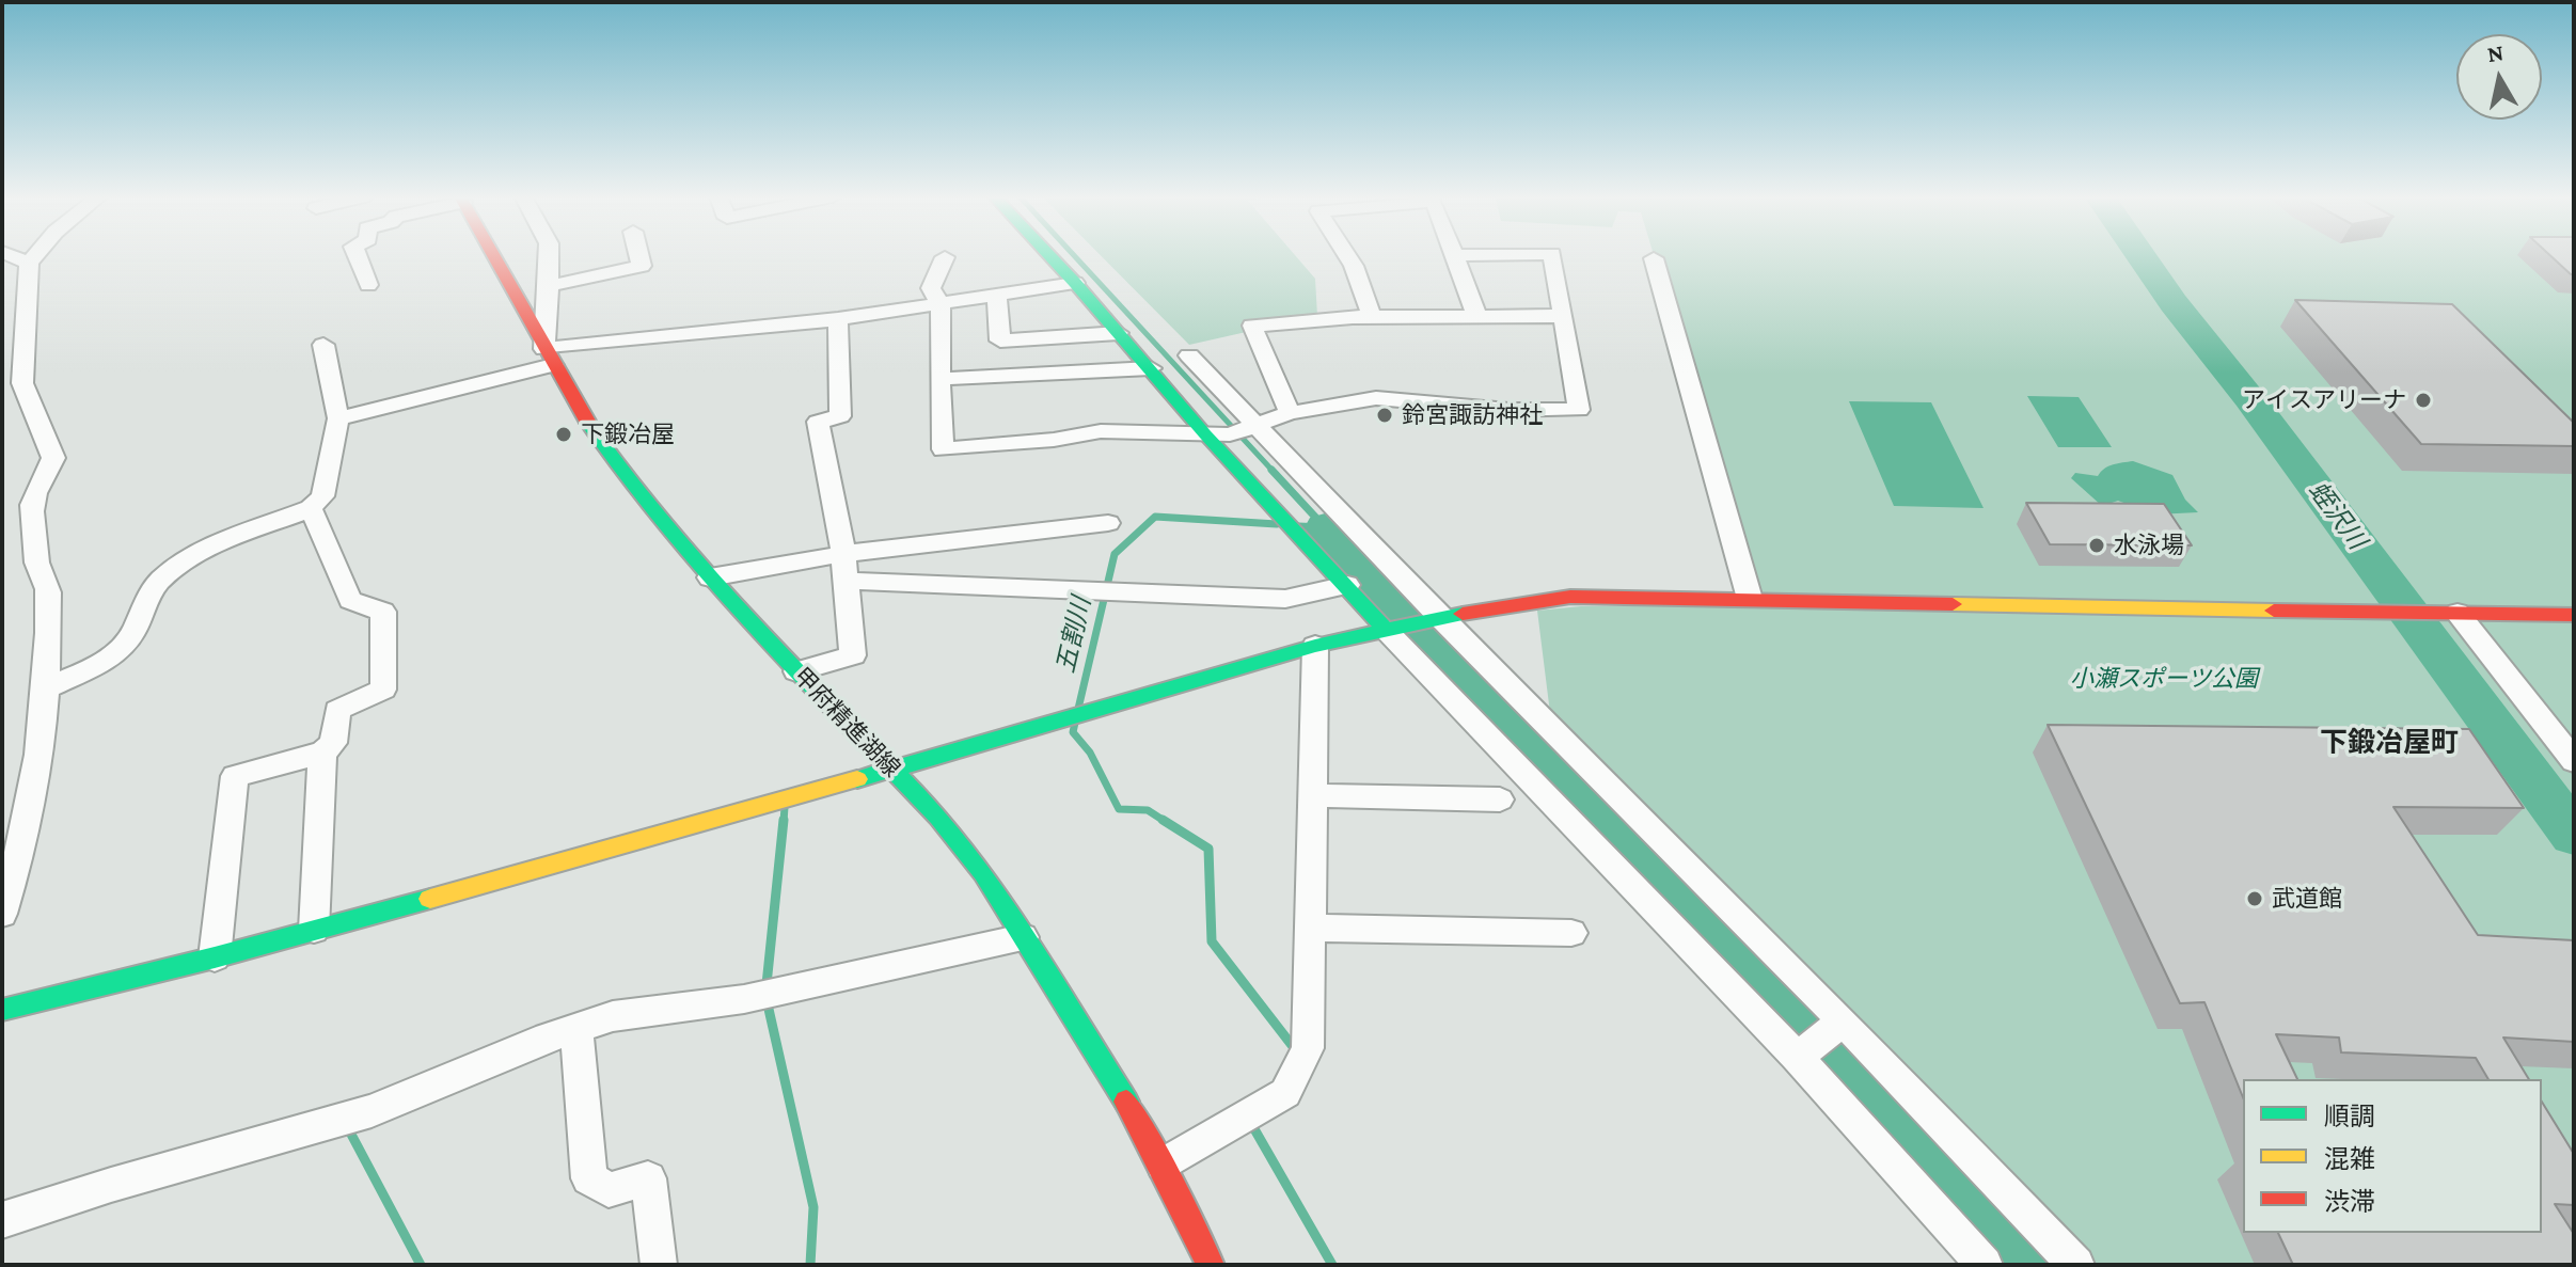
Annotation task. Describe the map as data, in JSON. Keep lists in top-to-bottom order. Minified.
{"streets":{"street":["甲府精進湖線"]},"districts":["下鍛冶屋町"],"water":["蛭沢川","五割川"],"parks":["小瀬スポーツ公園"],"places":["アイスアリーナ","鈴宮諏訪神社","下鍛冶屋","水泳場","武道館"],"legend":["順調","混雑","渋滞"],"north":"top"}
